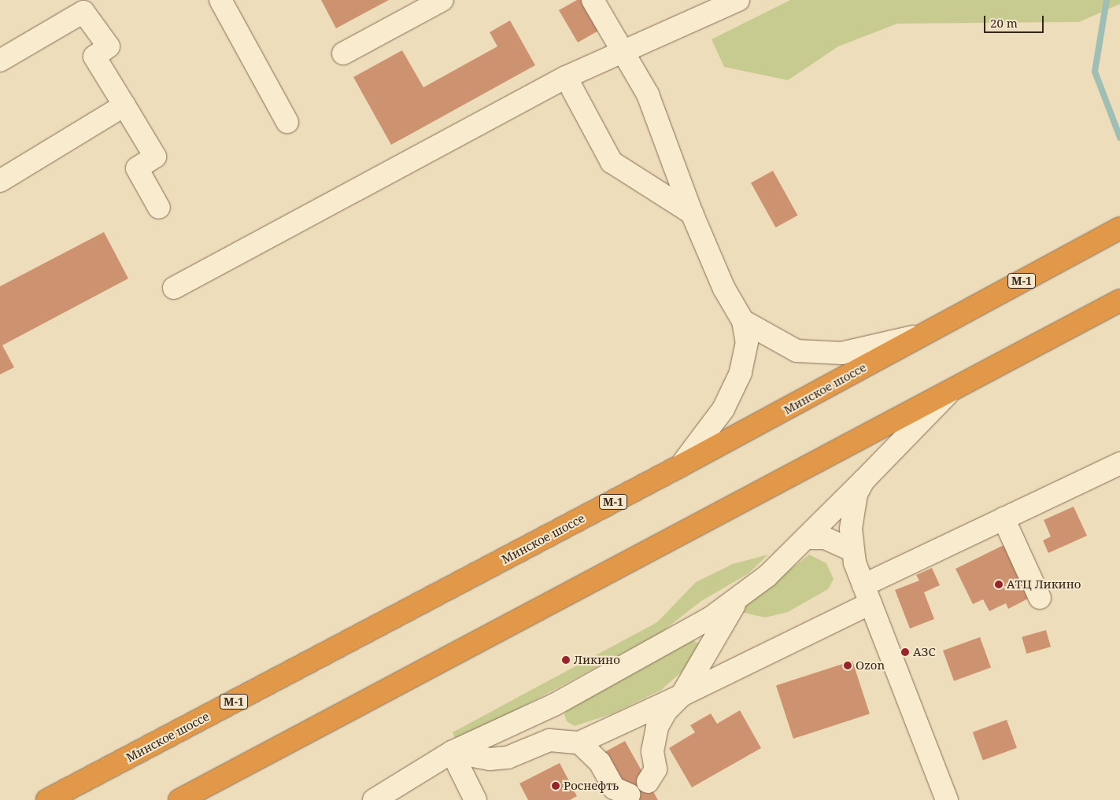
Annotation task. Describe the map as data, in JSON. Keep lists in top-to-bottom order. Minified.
{"streets":{"highway":["М-1","Минское шоссе"]},"places":["АТЦ Ликино","АЗС","Ликино","Ozon","Роснефть"],"scale_bar":"20 m"}
